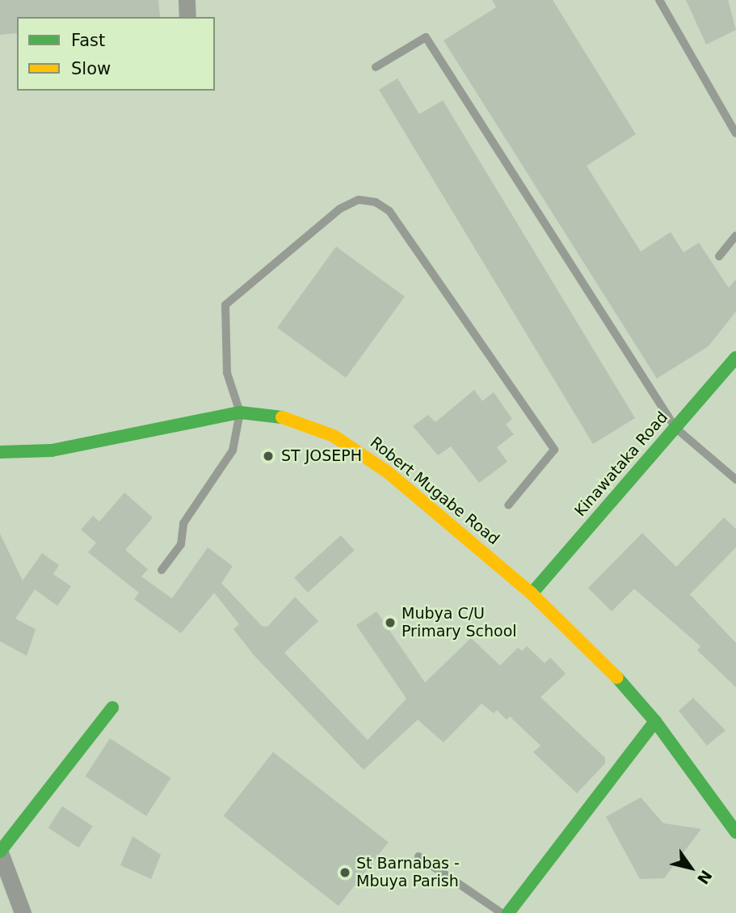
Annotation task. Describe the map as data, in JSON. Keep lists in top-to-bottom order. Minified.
{"streets":{"street":["Kinawataka Road","Robert Mugabe Road"]},"crossings":[["Kinawataka Road","Robert Mugabe Road"]],"places":["ST JOSEPH","Mubya C/U Primary School","St Barnabas - Mbuya Parish"],"legend":["Fast","Slow"],"north":"bottom right"}
